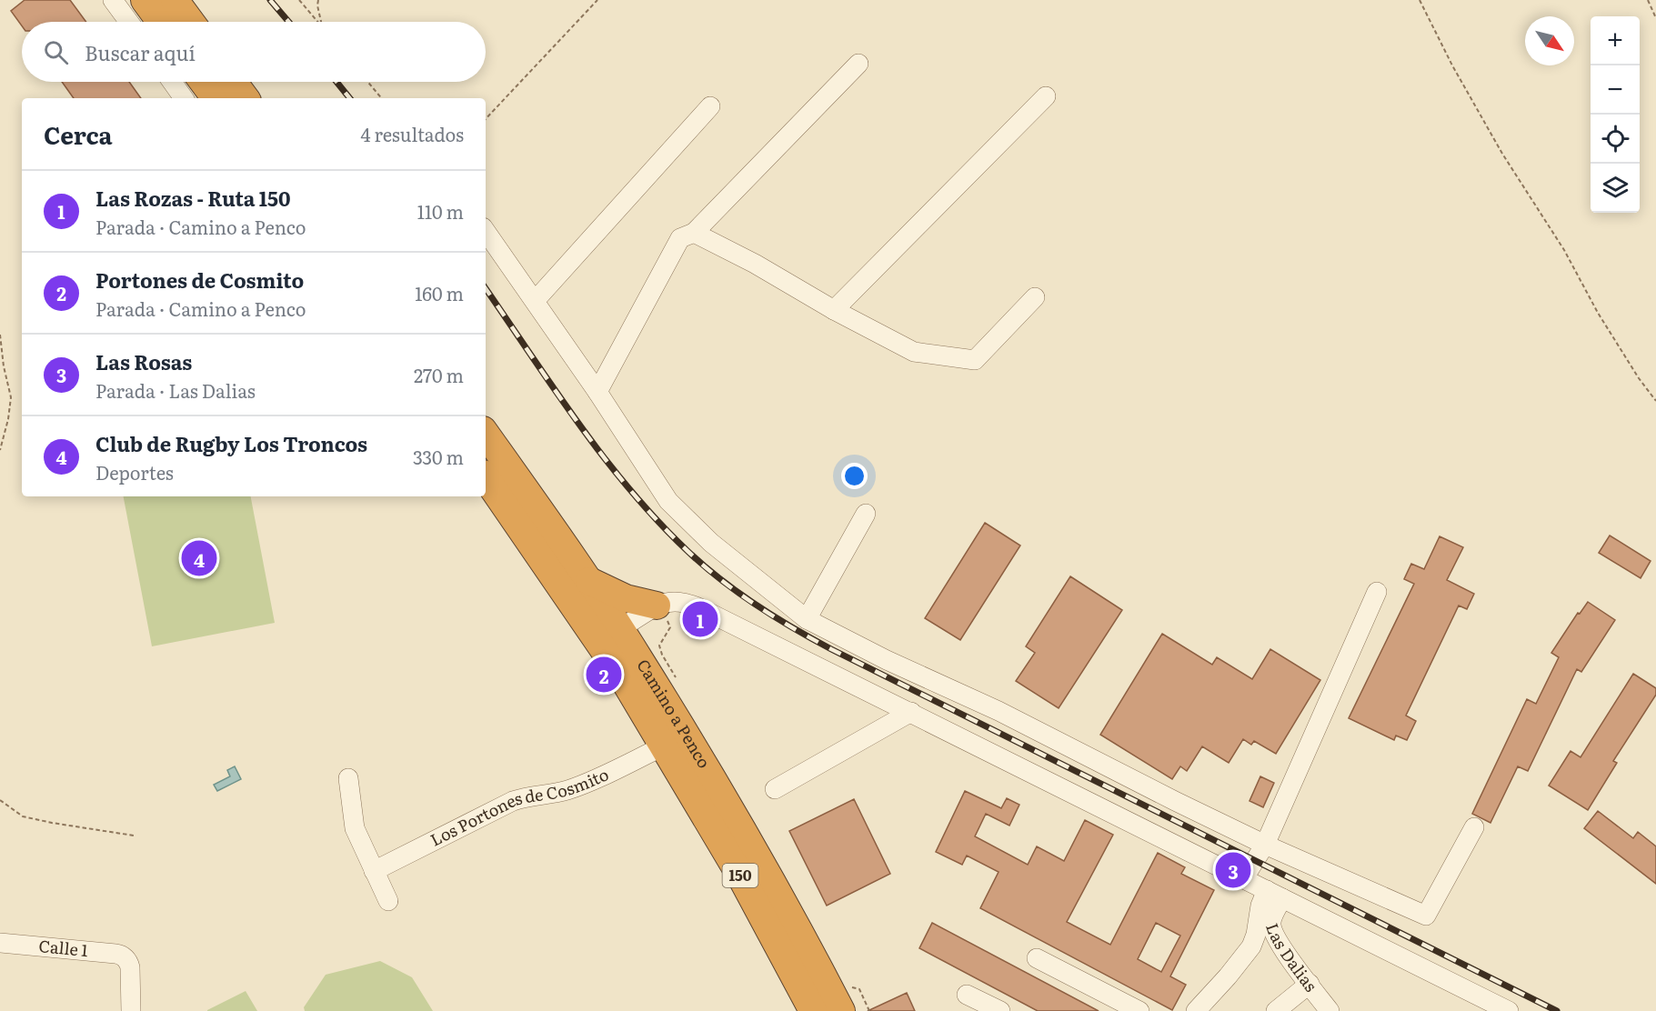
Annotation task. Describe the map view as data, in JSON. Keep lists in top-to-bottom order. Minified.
{"streets":{"highway":["Camino a Penco","150"],"street":["Los Portones de Cosmito","Calle 1","Las Dalias"]},"crossings":[["Camino a Penco","Los Portones de Cosmito"]],"north":"bottom right","page":{"map_buttons":["+","−"],"search":"Buscar aquí","heading":["Cerca","4 resultados"],"list":[{"mark":"1","name":"Las Rozas - Ruta 150","note":"Parada · Camino a Penco","value":"110 m"},{"mark":"2","name":"Portones de Cosmito","note":"Parada · Camino a Penco","value":"160 m"},{"mark":"3","name":"Las Rosas","note":"Parada · Las Dalias","value":"270 m"},{"mark":"4","name":"Club de Rugby Los Troncos","note":"Deportes","value":"330 m"}],"pins":["4","1","2","3"]}}
